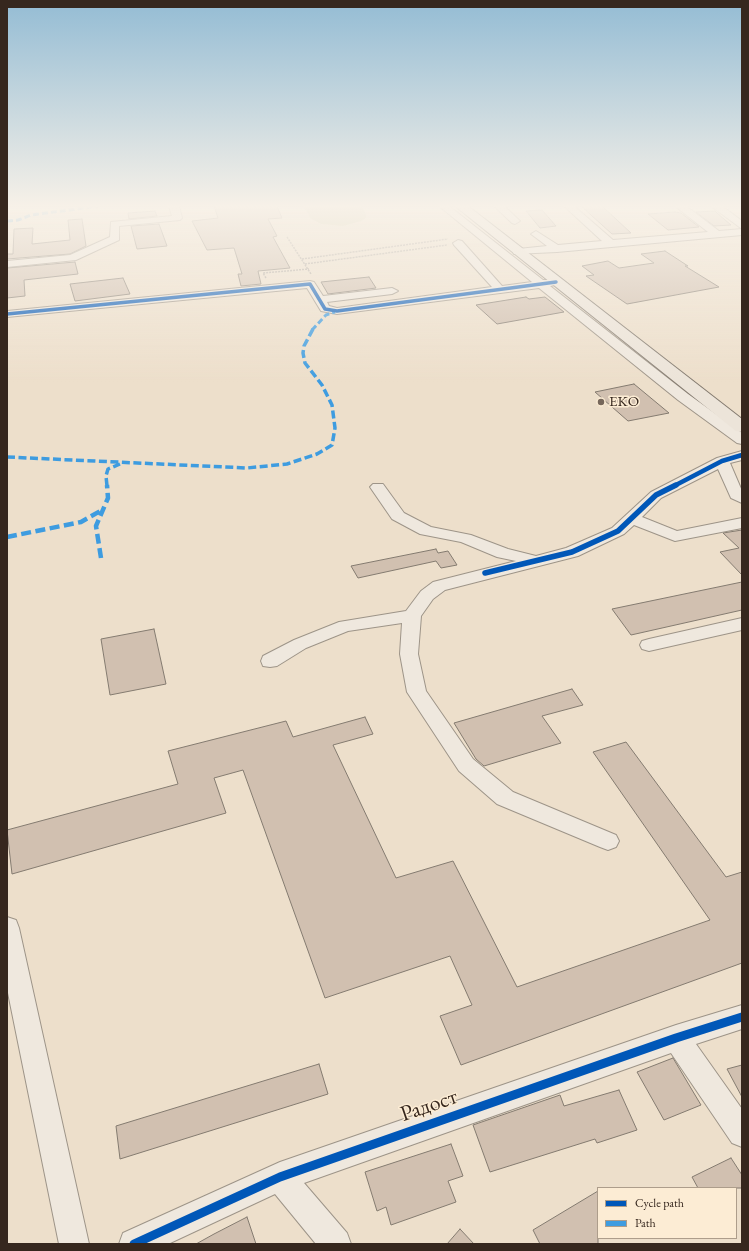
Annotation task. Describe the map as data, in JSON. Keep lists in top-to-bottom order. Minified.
{"streets":{"street":["Радост"]},"places":["EKO"],"legend":["Cycle path","Path"]}
